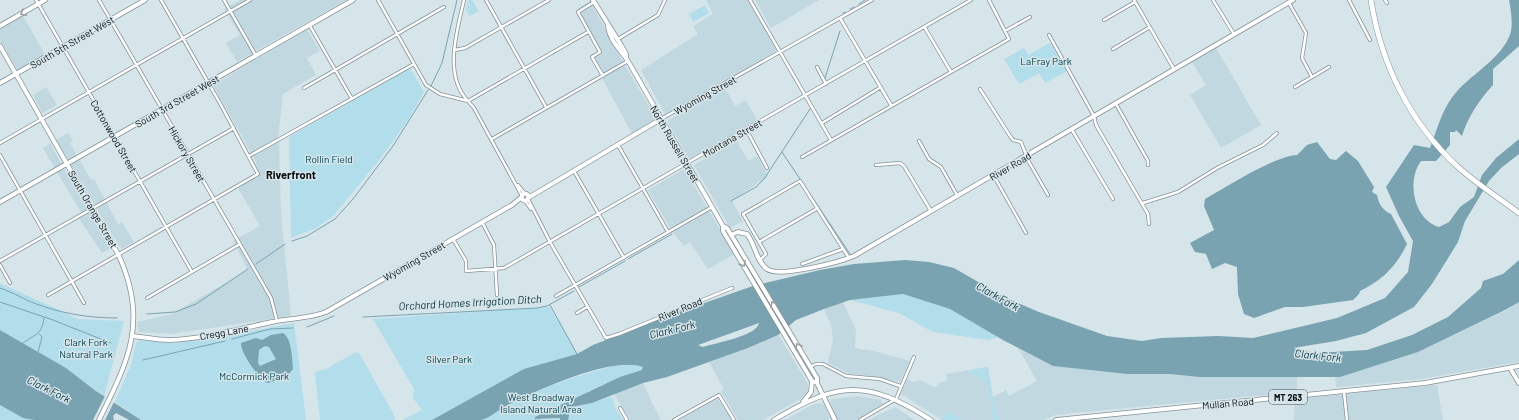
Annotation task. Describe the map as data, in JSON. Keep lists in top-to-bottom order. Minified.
{"streets":{"main road":["South 5th Street West","Wyoming Street","South 3rd Street West","North Russell Street","River Road","South Orange Street","Cregg Lane","MT 263","Mullan Road"],"street":["Cottonwood Street","Montana Street","Hickory Street"]},"crossings":[["South 5th Street West","Cottonwood Street"],["South 5th Street West","Hickory Street"],["South 5th Street West","South Orange Street"],["Wyoming Street","Montana Street"],["Wyoming Street","North Russell Street"],["Wyoming Street","Cregg Lane"],["South 3rd Street West","Cottonwood Street"],["South 3rd Street West","Hickory Street"],["South 3rd Street West","South Orange Street"],["Montana Street","North Russell Street"],["North Russell Street","River Road"],["Hickory Street","Cregg Lane"],["South Orange Street","Cregg Lane"]],"districts":["Riverfront"],"water":["Clark Fork","Orchard Homes Irrigation Ditch"],"parks":["LaFray Park","Rollin Field","Clark Fork Natural Park","Silver Park","McCormick Park","West Broadway Island Natural Area"]}
